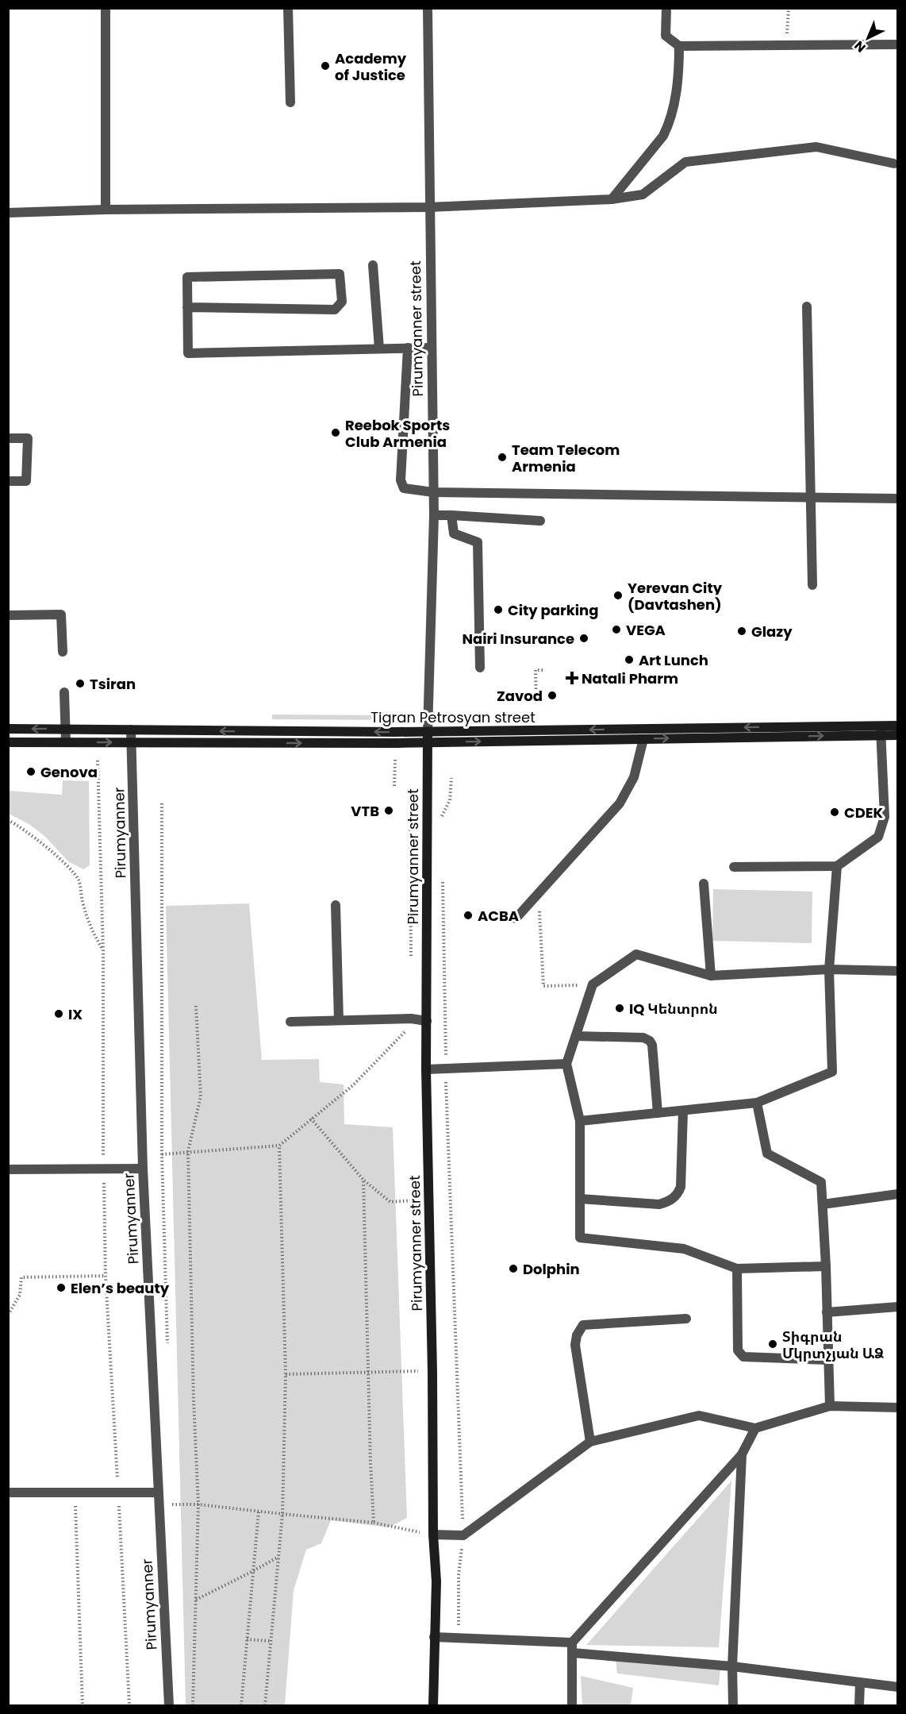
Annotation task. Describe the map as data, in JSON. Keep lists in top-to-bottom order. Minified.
{"streets":{"main road":["Pirumyanner street","Tigran Petrosyan street"],"street":["Pirumyanner"]},"crossings":[["Pirumyanner street","Tigran Petrosyan street"],["Tigran Petrosyan street","Pirumyanner"]],"places":{"other":["Academy of Justice","Reebok Sports Club Armenia","Team Telecom Armenia","Yerevan City (Davtashen)","City parking","VEGA","Glazy","Nairi Insurance","Art Lunch","Tsiran","Zavod","Genova","VTB","CDEK","ACBA","IQ Կենտրոն","IX","Dolphin","Elen’s beauty","Տիգրան Մկրտչյան ԱՁ"],"health":["Natali Pharm"]},"north":"bottom left"}
